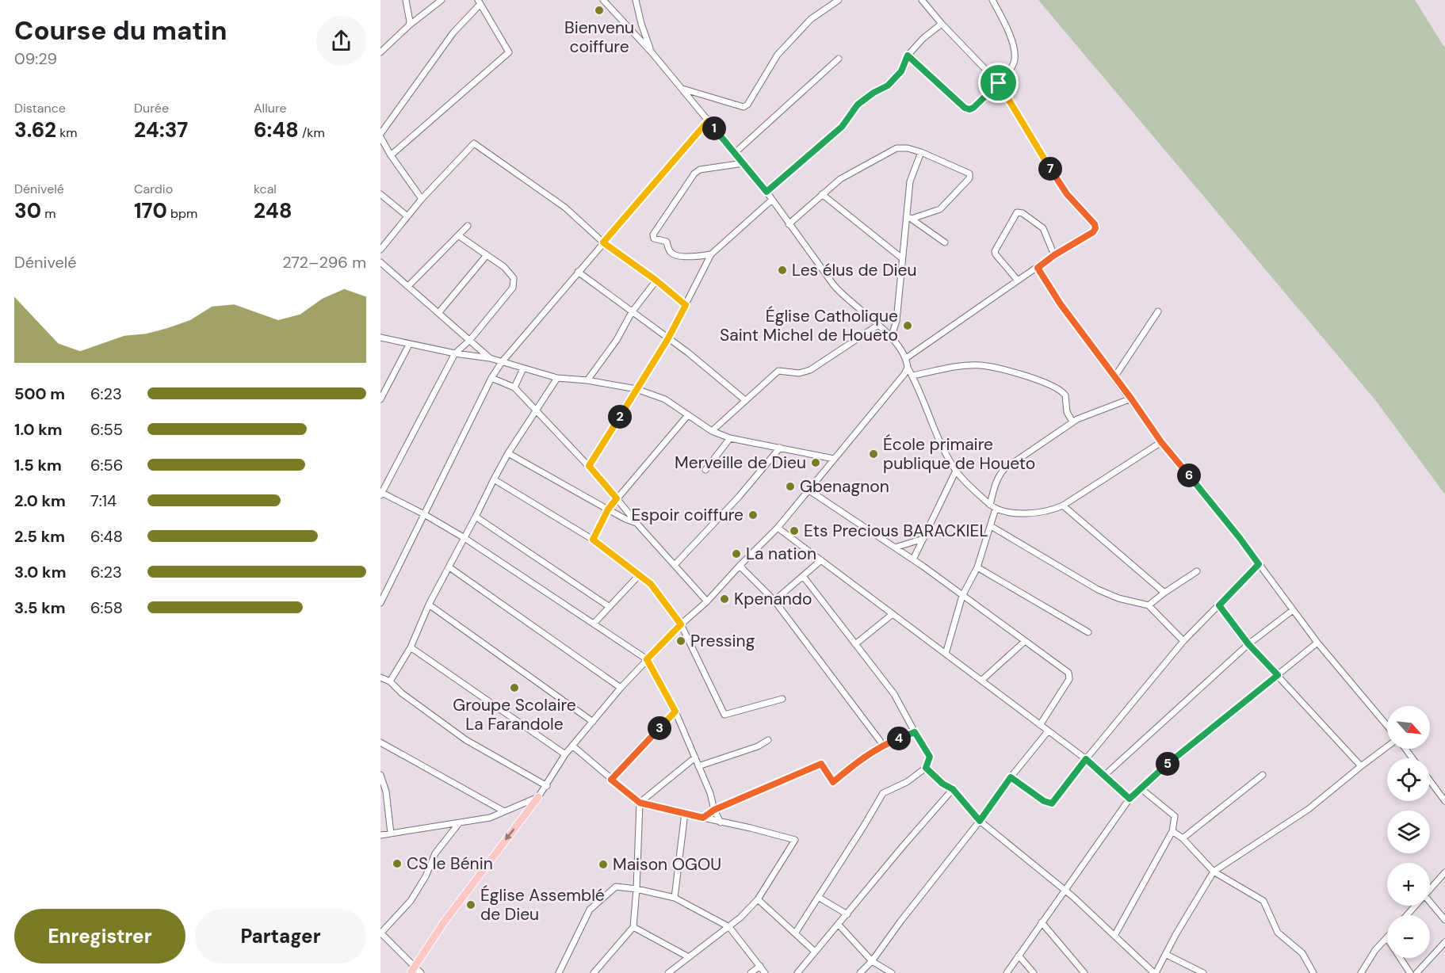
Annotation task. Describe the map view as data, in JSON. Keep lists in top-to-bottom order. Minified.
{"places":["Bienvenu coiffure","Les élus de Dieu","Église Catholique Saint Michel de Houeto","École primaire publique de Houeto","Merveille de Dieu","Gbenagnon","Espoir coiffure","Ets Precious BARACKIEL","La nation","Kpenando","Pressing","Groupe Scolaire La Farandole","CS le Bénin","Maison OGOU","Église Assemblé de Dieu"],"north":"bottom right","page":{"heading":["Course du matin","09:29"],"stats":[["Distance","3.62 km"],["Durée","24:37"],["Allure","6:48 /km"],["Dénivelé","30 m"],["Cardio","170 bpm"],["kcal","248"]],"pins":["1","7","2","6","3","4","5"],"chart":["Dénivelé","272–296 m"],"list":[{"name":"500 m","note":"6:23"},{"name":"1.0 km","note":"6:55"},{"name":"1.5 km","note":"6:56"},{"name":"2.0 km","note":"7:14"},{"name":"2.5 km","note":"6:48"},{"name":"3.0 km","note":"6:23"},{"name":"3.5 km","note":"6:58"}],"map_buttons":["+","−"],"buttons":["Enregistrer","Partager"]}}
